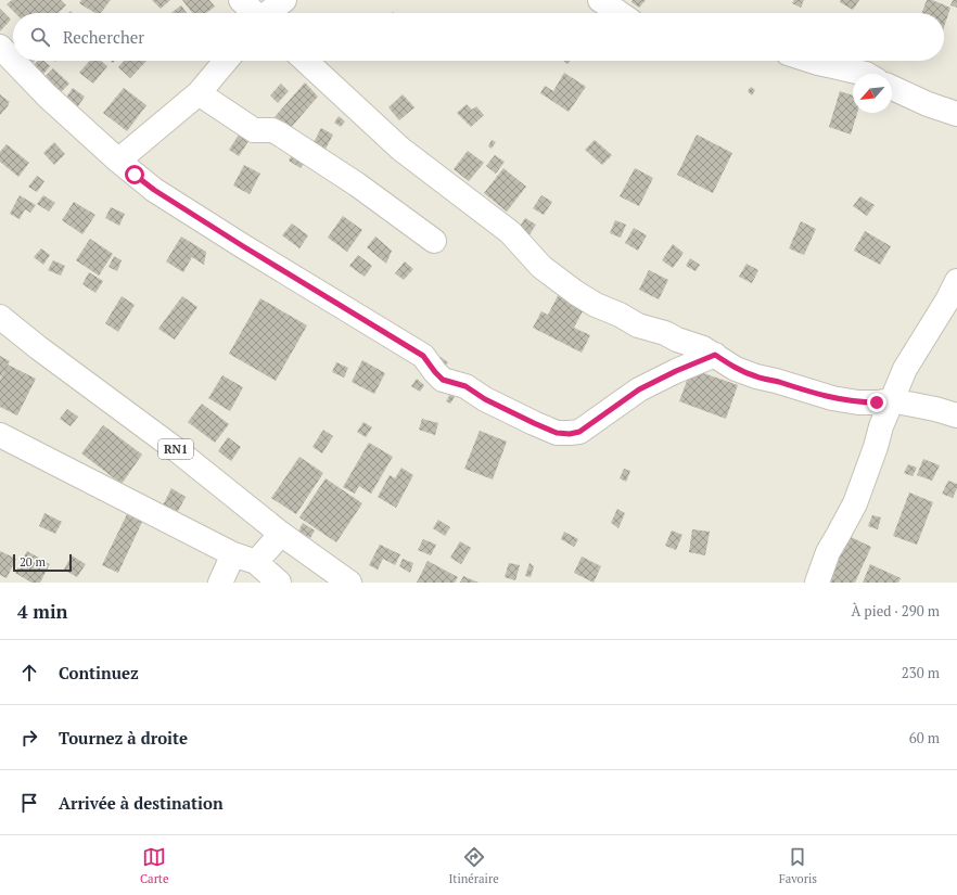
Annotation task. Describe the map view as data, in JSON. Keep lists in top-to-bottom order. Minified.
{"streets":{"main road":["RN1"]},"scale_bar":"20 m","north":"bottom left","page":{"search":"Rechercher","scale":"20 m","heading":["4 min","À pied · 290 m"],"list":[["Continuez","230 m"],["Tournez à droite","60 m"],"Arrivée à destination"],"nav":["Carte","Itinéraire","Favoris"]}}
